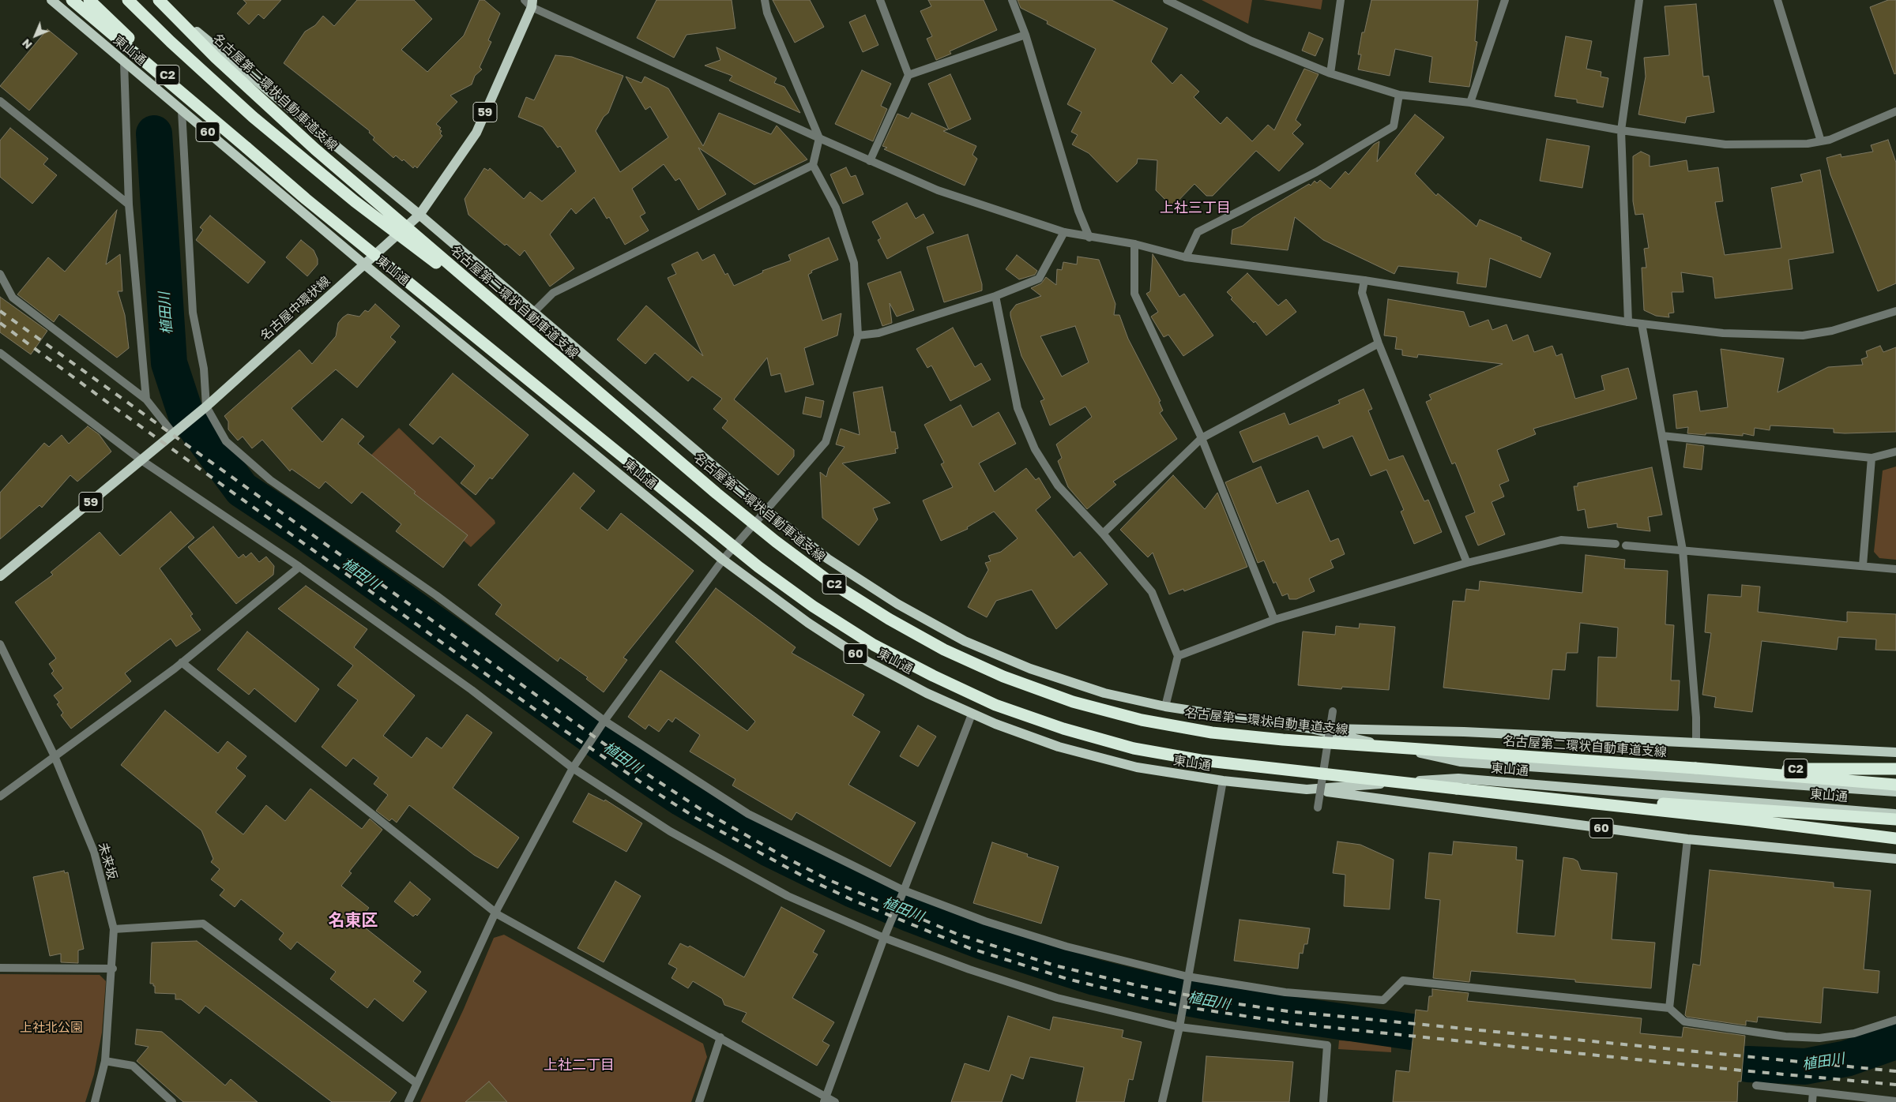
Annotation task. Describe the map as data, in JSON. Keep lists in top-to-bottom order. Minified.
{"streets":{"highway":["C2","名古屋第二環状自動車道支線"],"main road":["東山通","59","60","名古屋中環状線"],"street":["未来坂"]},"crossings":[["東山通","C2"],["東山通","名古屋第二環状自動車道支線"],["東山通","60"],["東山通","名古屋中環状線"],["C2","名古屋第二環状自動車道支線"]],"districts":["上社三丁目","名東区","上社二丁目"],"water":["植田川"],"parks":["上社北公園"],"north":"bottom left"}
